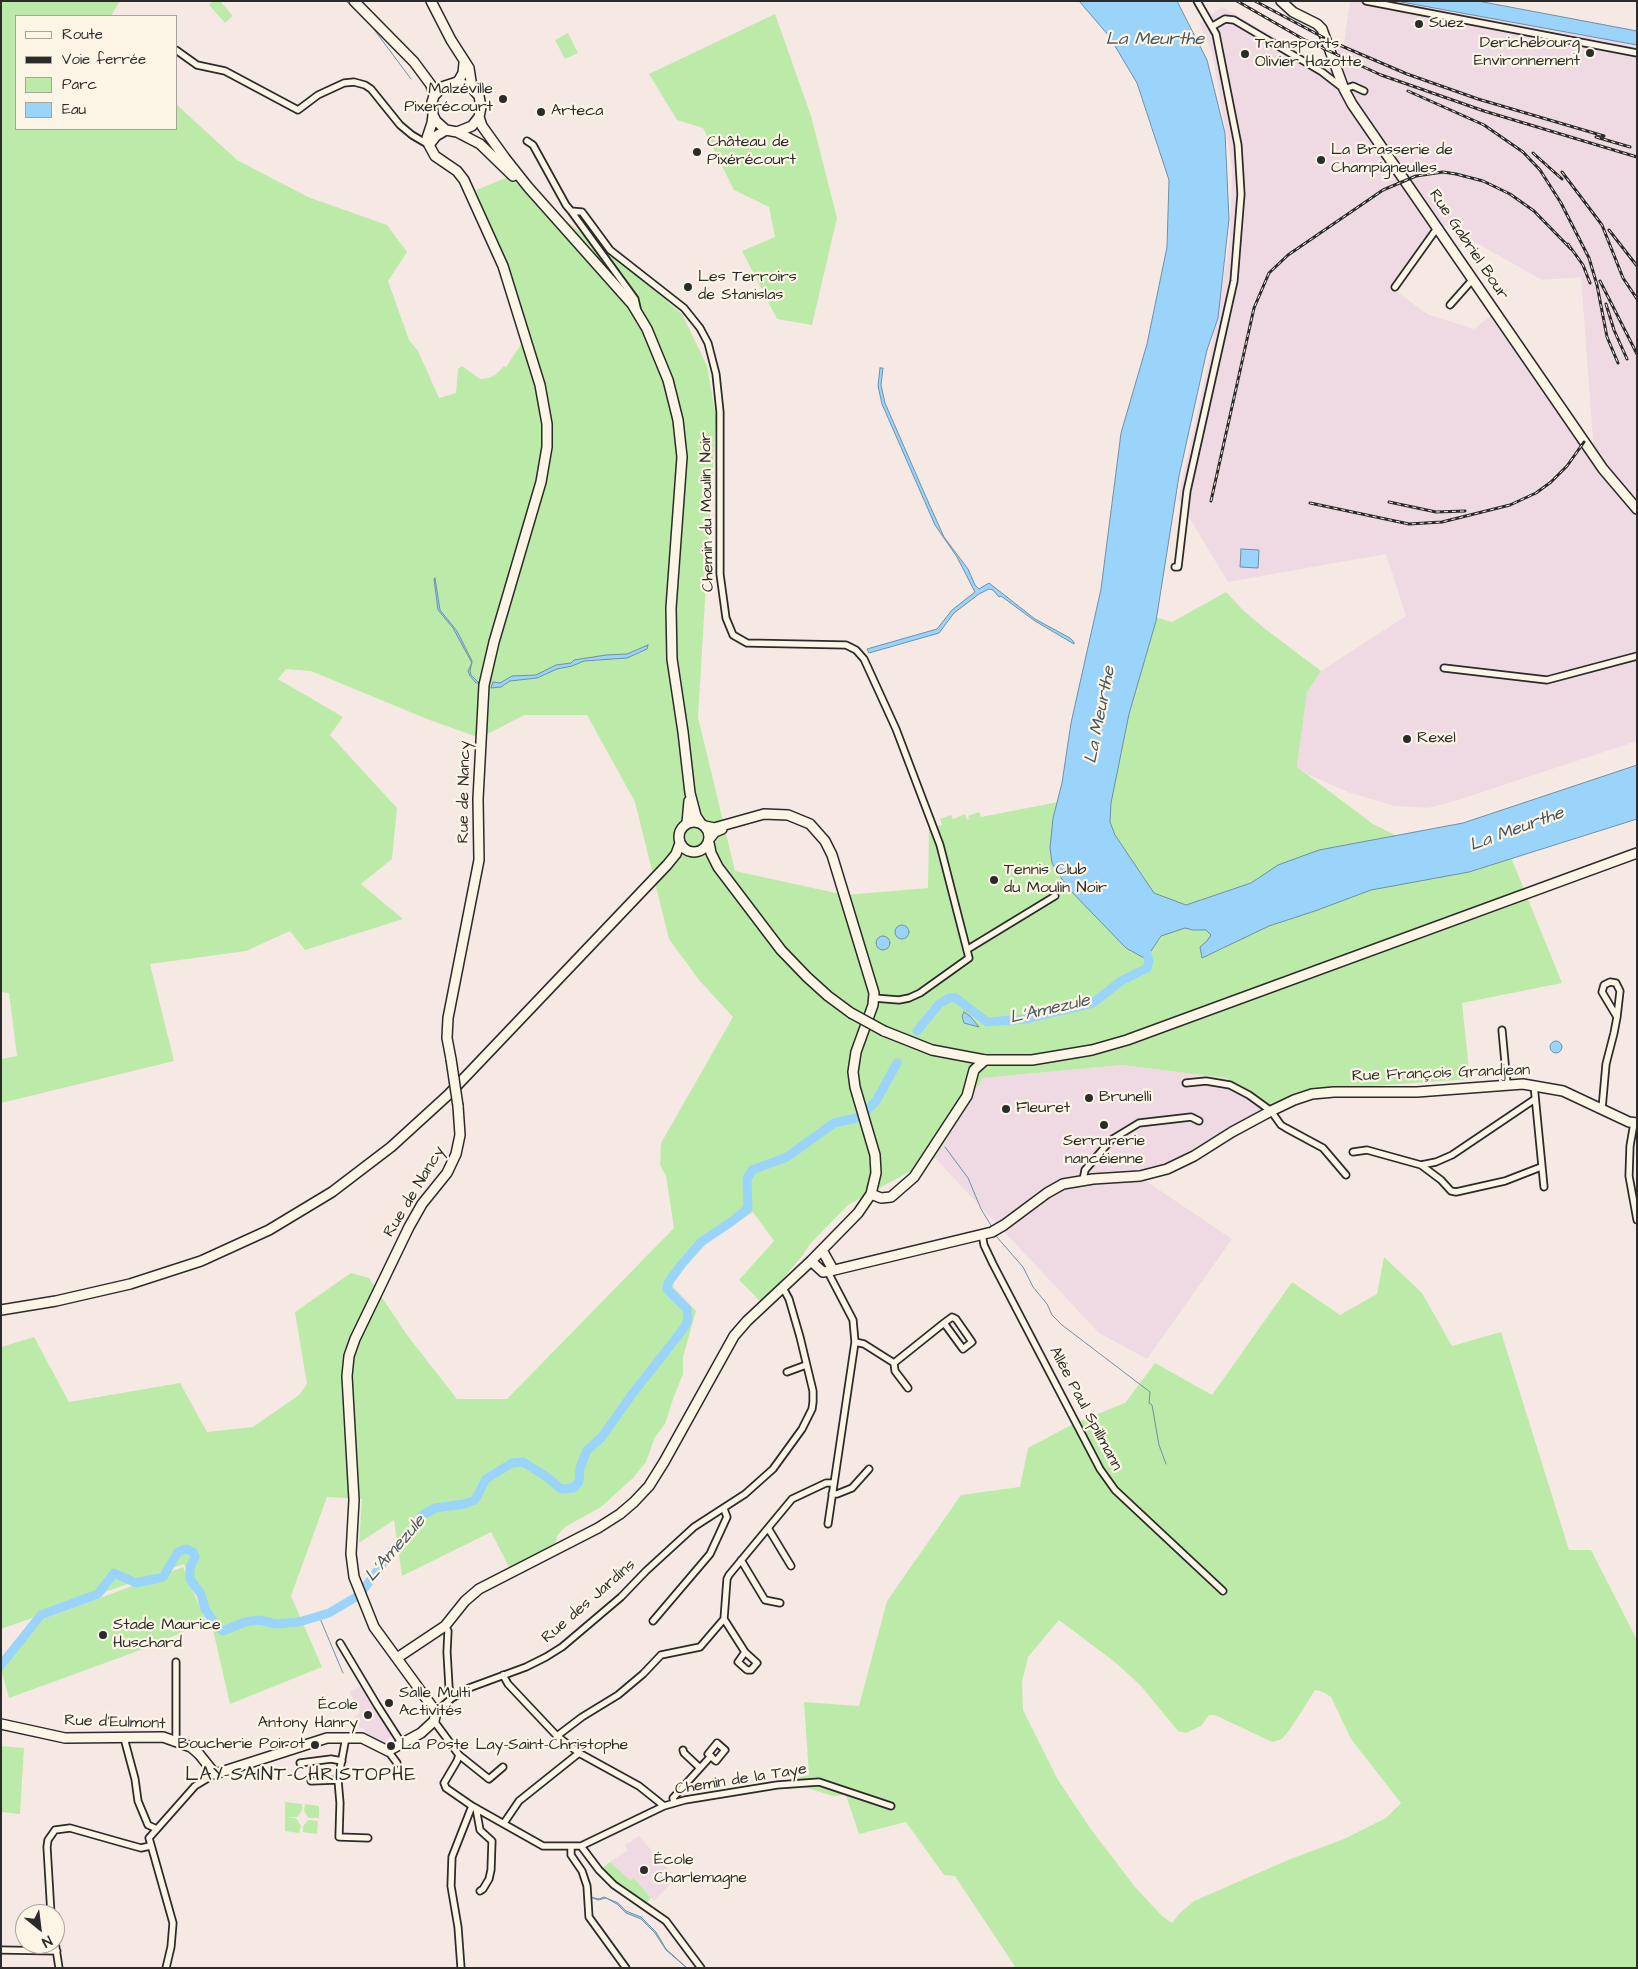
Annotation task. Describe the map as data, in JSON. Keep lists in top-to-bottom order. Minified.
{"streets":{"street":["Rue Gabriel Bour","Chemin du Moulin Noir","Rue de Nancy","Rue François Grandjean","Allée Paul Spillmann","Rue des Jardins","Rue d'Eulmont","Chemin de la Taye"]},"crossings":[["Rue de Nancy","Rue des Jardins"],["Rue François Grandjean","Allée Paul Spillmann"]],"districts":["LAY-SAINT-CHRISTOPHE"],"water":["La Meurthe","L'Amezule"],"places":["Suez","Derichebourg Environnement","Transports Olivier Hazotte","Malzéville Pixerécourt","Arteca","Château de Pixérécourt","La Brasserie de Champigneulles","Les Terroirs de Stanislas","Rexel","Tennis Club du Moulin Noir","Brunelli","Fleuret","Serrurerie nancéienne","Stade Maurice Huschard","Salle Multi Activités","École Antony Hanry","Boucherie Poirot","La Poste Lay-Saint-Christophe","École Charlemagne"],"legend":["Route","Voie ferrée","Parc","Eau"],"north":"bottom right"}
